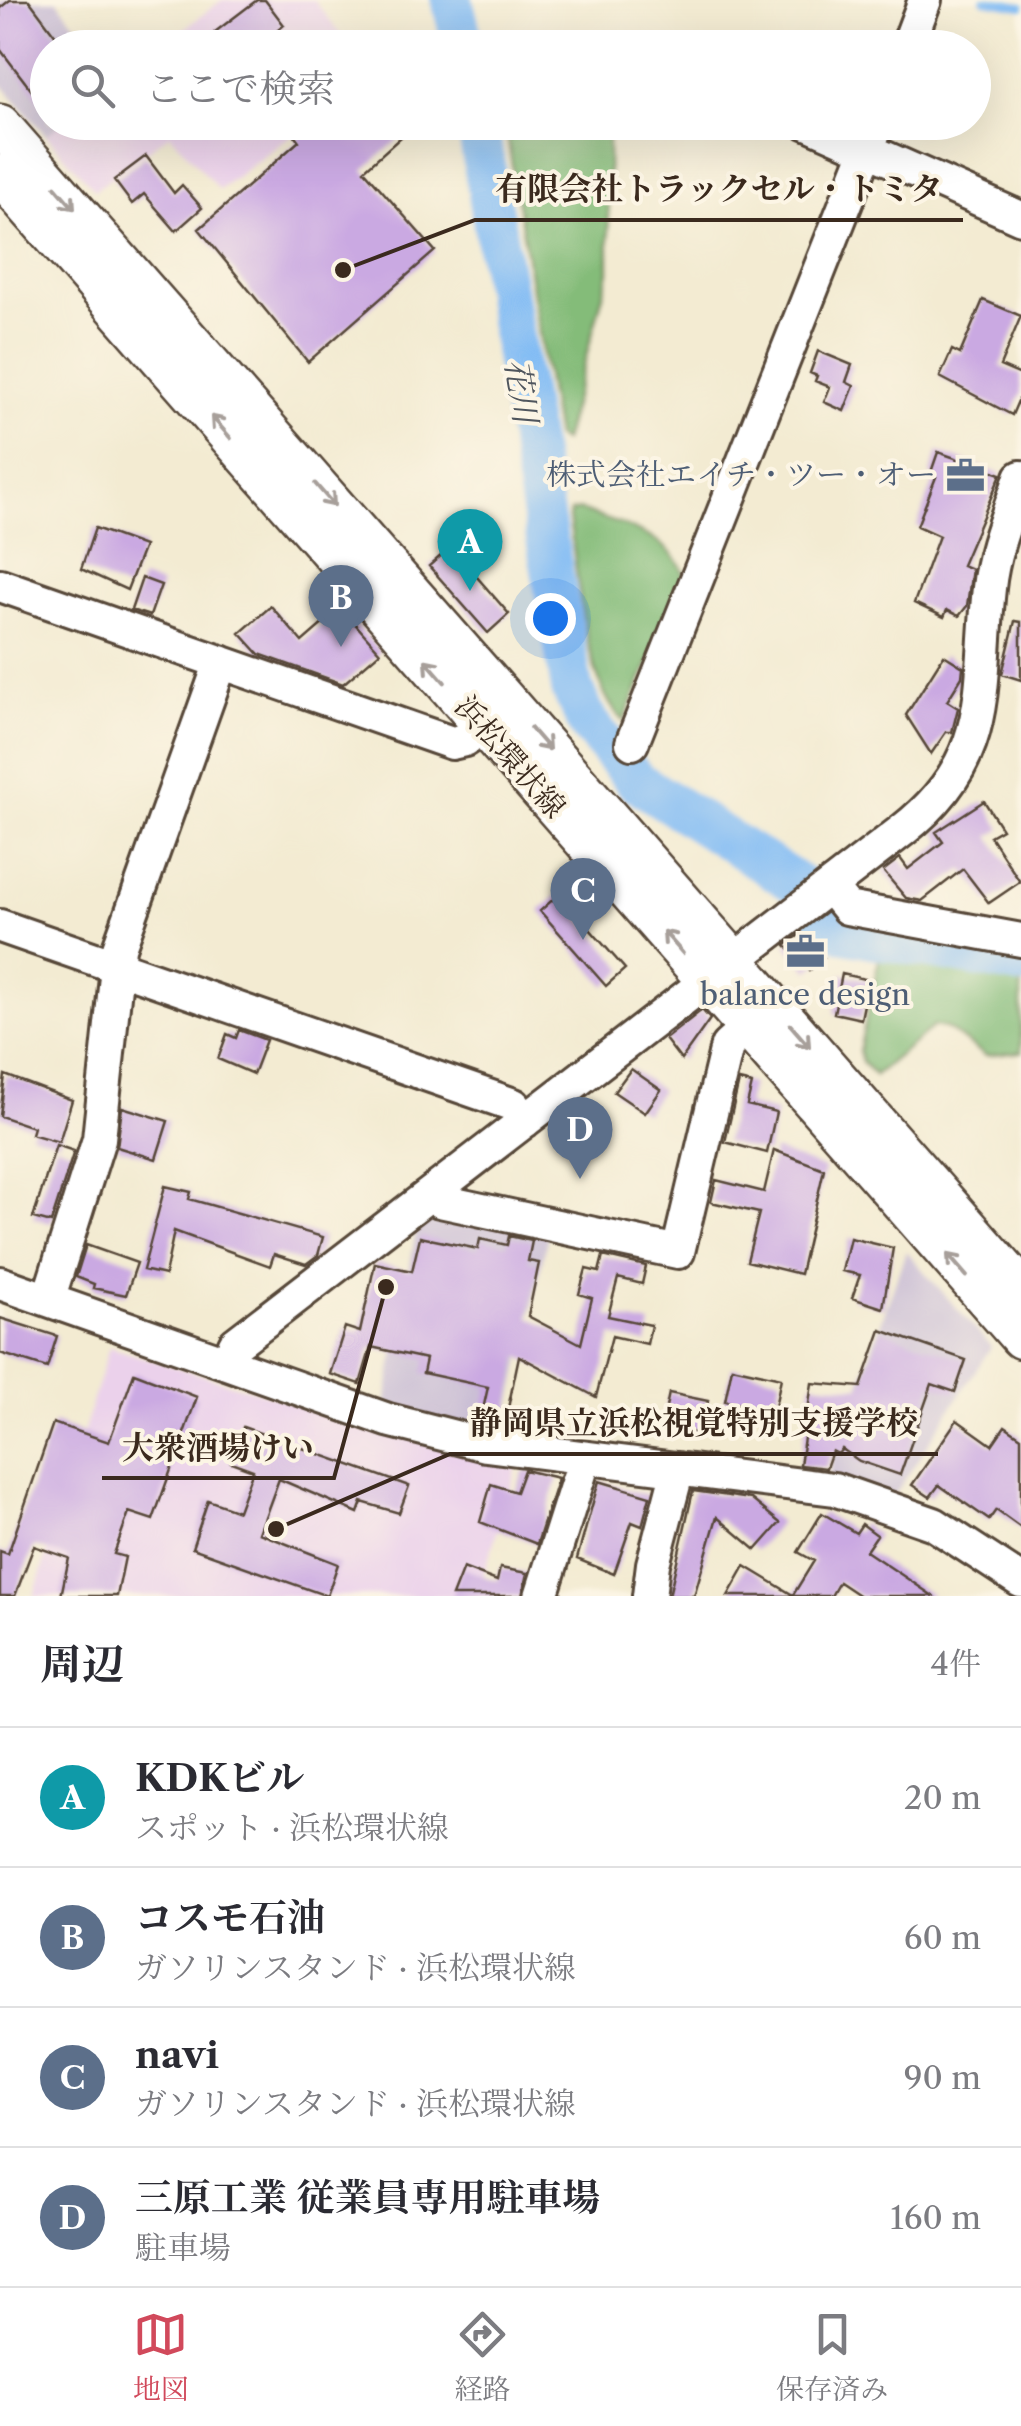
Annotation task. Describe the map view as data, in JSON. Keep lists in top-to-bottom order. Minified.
{"streets":{"main road":["浜松環状線"]},"water":["花川"],"places":{"other":["有限会社トラックセル・トミタ","大衆酒場けい","静岡県立浜松視覚特別支援学校"],"office":["株式会社エイチ・ツー・オー","balance design"]},"page":{"search":"ここで検索","pins":["A","B","C","D"],"heading":["周辺","4件"],"list":[{"mark":"A","name":"KDKビル","note":"スポット · 浜松環状線","value":"20 m"},{"mark":"B","name":"コスモ石油","note":"ガソリンスタンド · 浜松環状線","value":"60 m"},{"mark":"C","name":"navi","note":"ガソリンスタンド · 浜松環状線","value":"90 m"},{"mark":"D","name":"三原工業 従業員専用駐車場","note":"駐車場","value":"160 m"}],"nav":["地図","経路","保存済み"]}}
